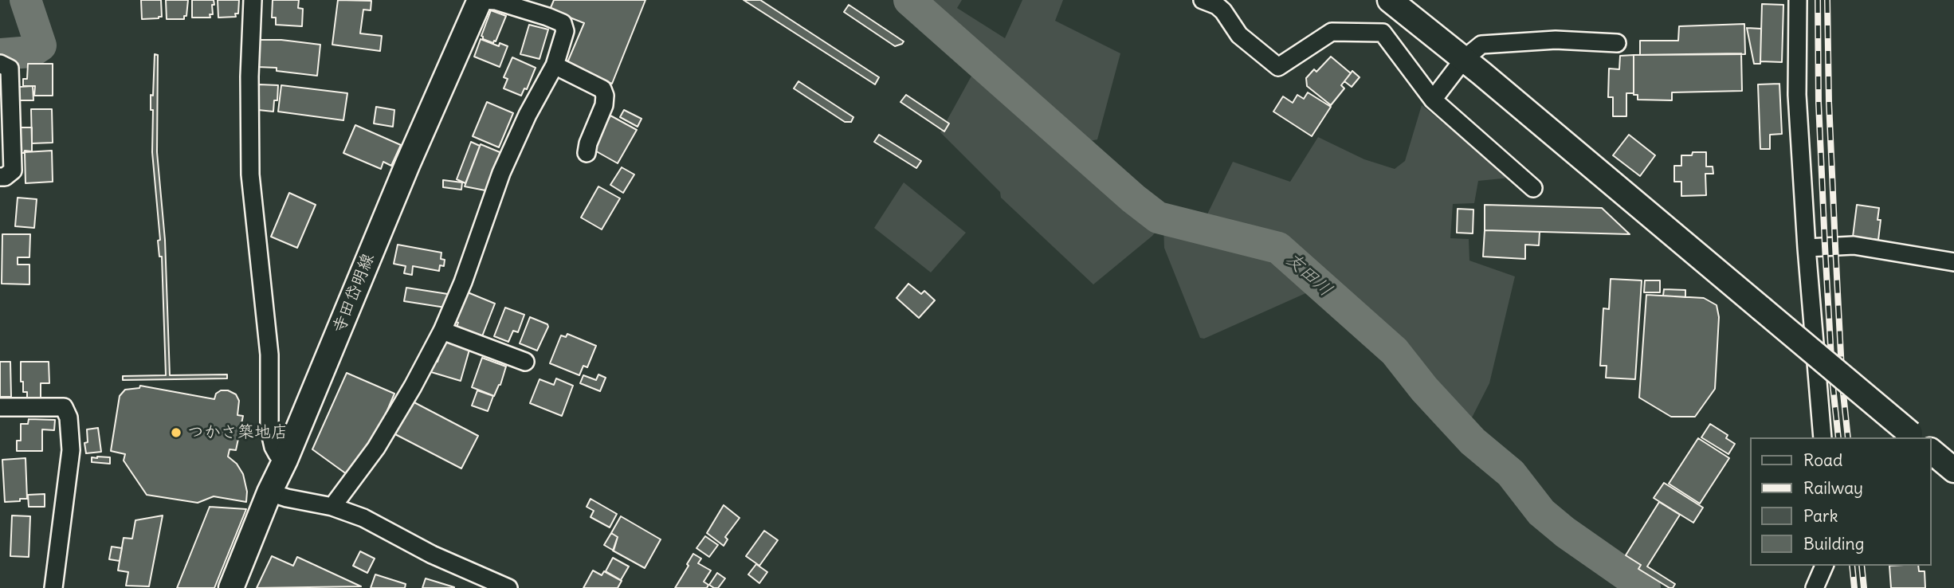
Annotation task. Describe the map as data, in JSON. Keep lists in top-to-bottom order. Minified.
{"streets":{"street":["寺田岱明線"]},"water":["友田川"],"places":["つかさ築地店"],"legend":["Road","Railway","Park","Building"]}
